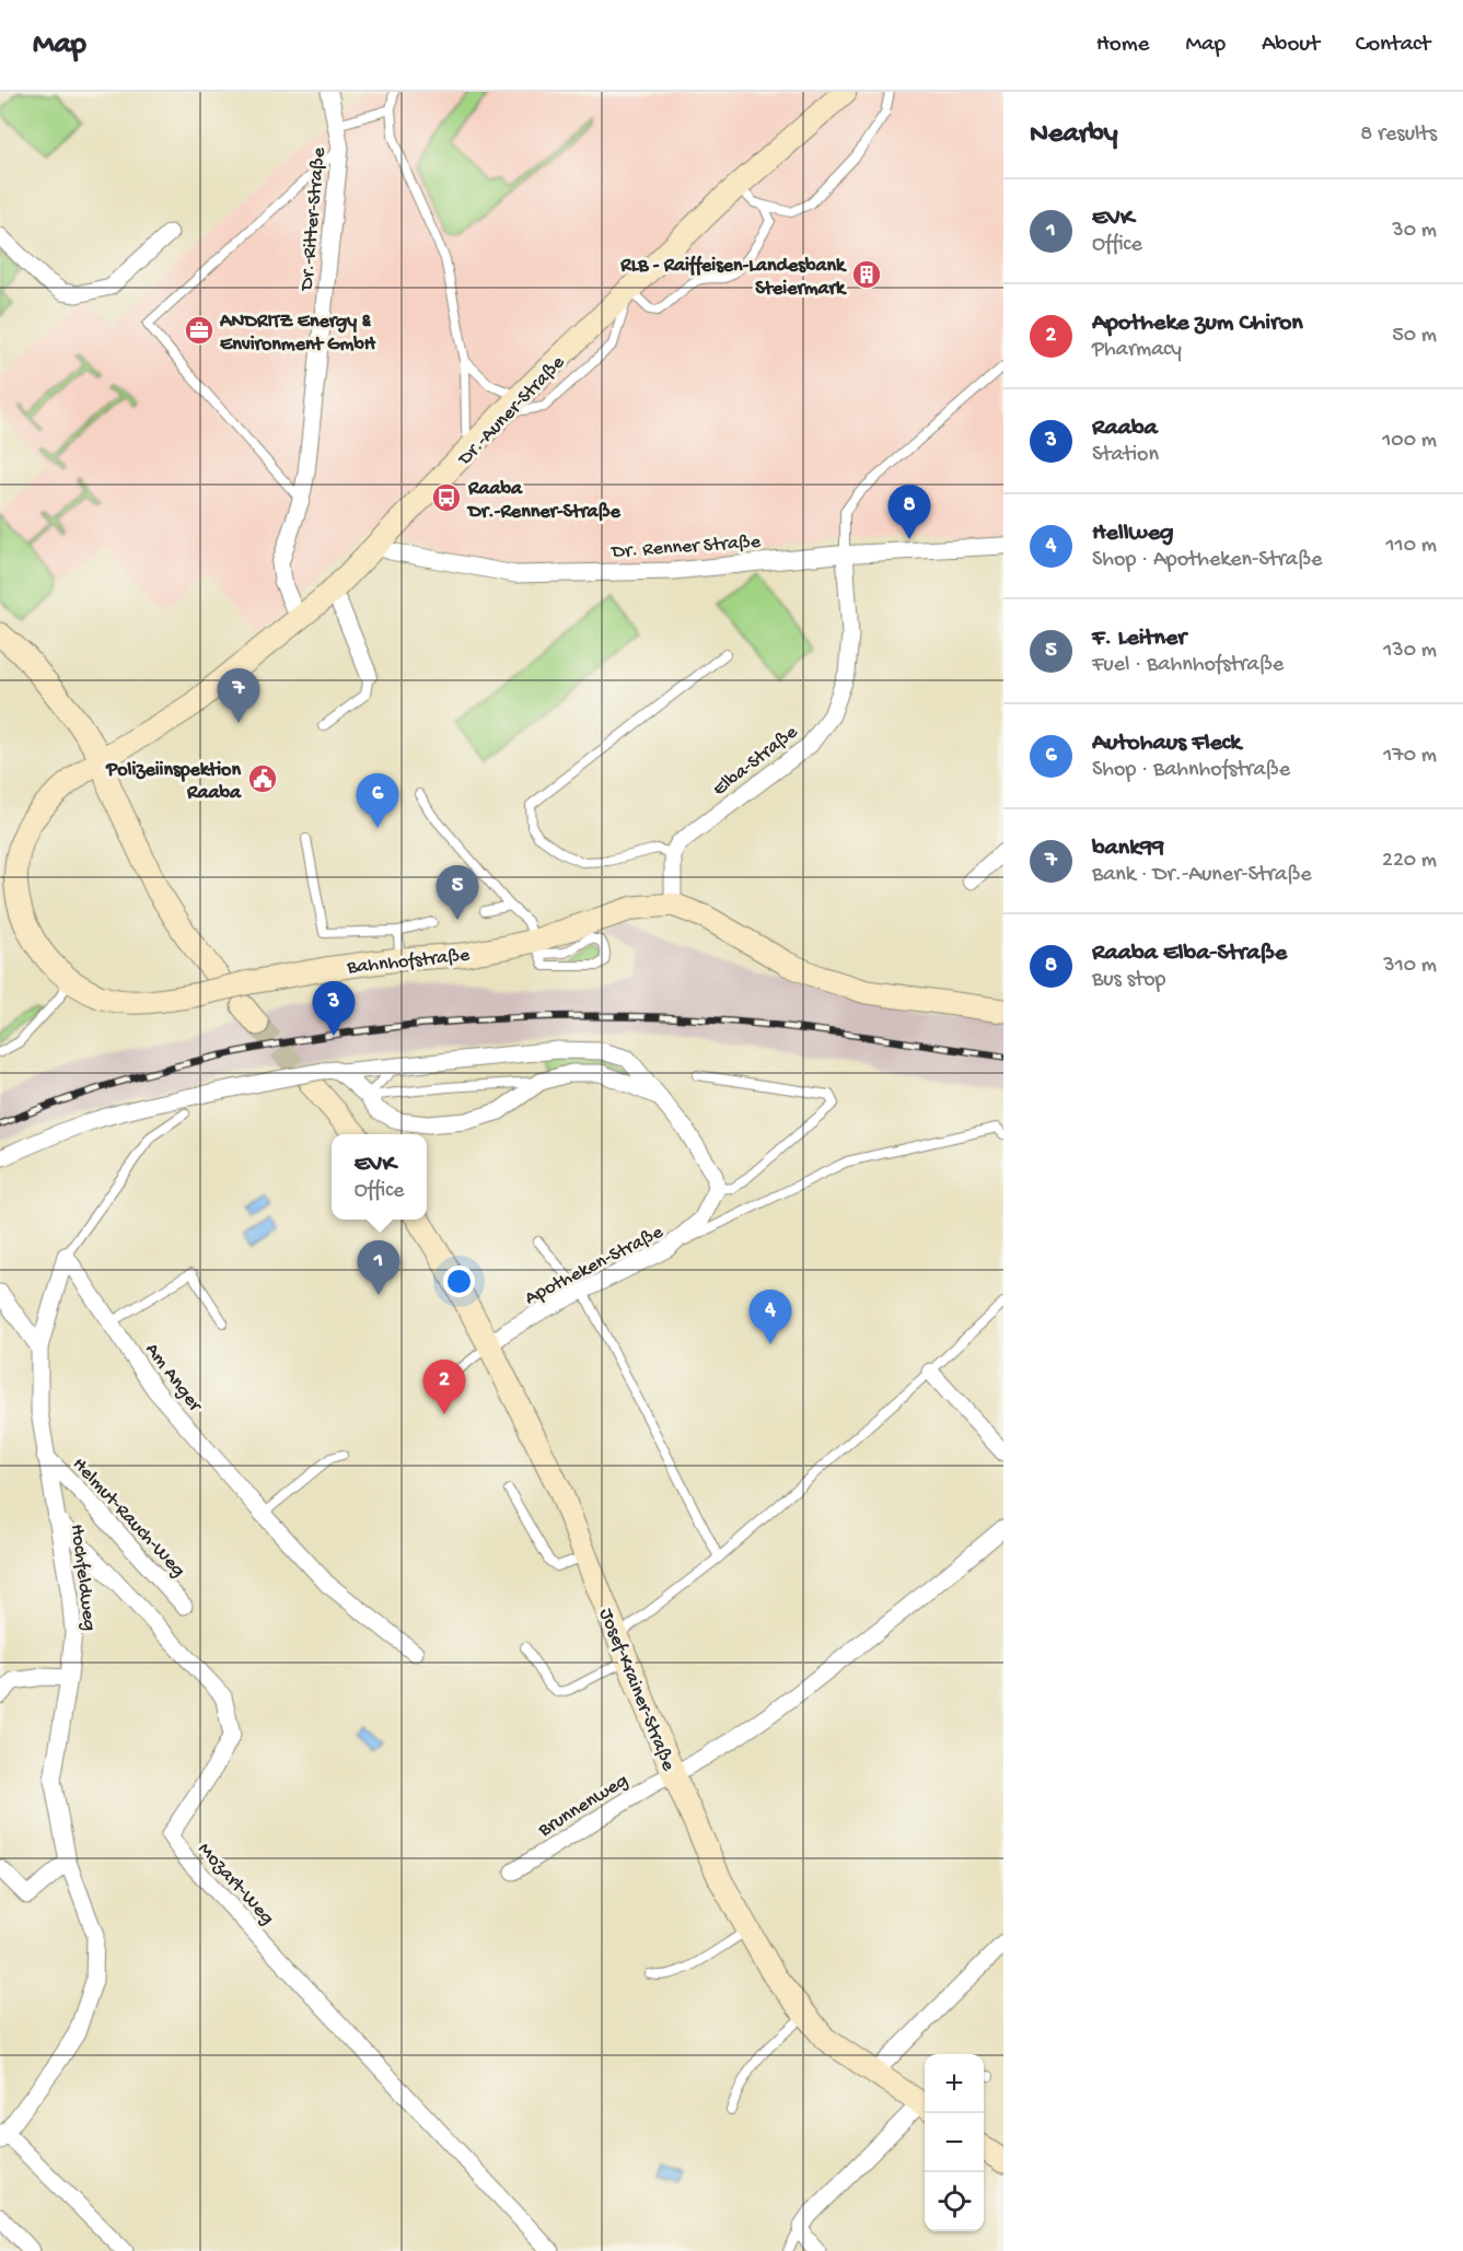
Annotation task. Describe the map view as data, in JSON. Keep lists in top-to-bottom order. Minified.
{"streets":{"main road":["Dr.-Auner-Straße","Bahnhofstraße","Josef-Krainer-Straße"],"street":["Dr.-Ritter-Straße","Dr. Renner Straße","Elba-Straße","Apotheken-Straße","Am Anger","Helmut-Rauch-Weg","Hochfeldweg","Brunnenweg","Mozart-Weg"]},"crossings":[["Dr.-Ritter-Straße","Dr.-Auner-Straße"],["Dr.-Auner-Straße","Dr. Renner Straße"],["Dr.-Auner-Straße","Bahnhofstraße"],["Dr. Renner Straße","Elba-Straße"],["Apotheken-Straße","Josef-Krainer-Straße"],["Am Anger","Hochfeldweg"],["Helmut-Rauch-Weg","Hochfeldweg"],["Hochfeldweg","Mozart-Weg"],["Josef-Krainer-Straße","Brunnenweg"]],"places":{"building":["RLB - Raiffeisen-Landesbank Steiermark"],"office":["ANDRITZ Energy & Environment GmbH"],"bus stop":["Raaba Dr.-Renner-Straße"],"public building":["Polizeiinspektion Raaba"]},"page":{"header":"Map","nav":["Home","Map","About","Contact"],"heading":["Nearby","8 results"],"list":[{"mark":"1","name":"EVK","note":"Office","value":"30 m"},{"mark":"2","name":"Apotheke zum Chiron","note":"Pharmacy","value":"50 m"},{"mark":"3","name":"Raaba","note":"Station","value":"100 m"},{"mark":"4","name":"Hellweg","note":"Shop · Apotheken-Straße","value":"110 m"},{"mark":"5","name":"F. Leitner","note":"Fuel · Bahnhofstraße","value":"130 m"},{"mark":"6","name":"Autohaus Fleck","note":"Shop · Bahnhofstraße","value":"170 m"},{"mark":"7","name":"bank99","note":"Bank · Dr.-Auner-Straße","value":"220 m"},{"mark":"8","name":"Raaba Elba-Straße","note":"Bus stop","value":"310 m"}],"pins":["8","7","6","5","3","1","4","2"],"popup":["EVK","Office"],"map_buttons":["+","−"]}}
